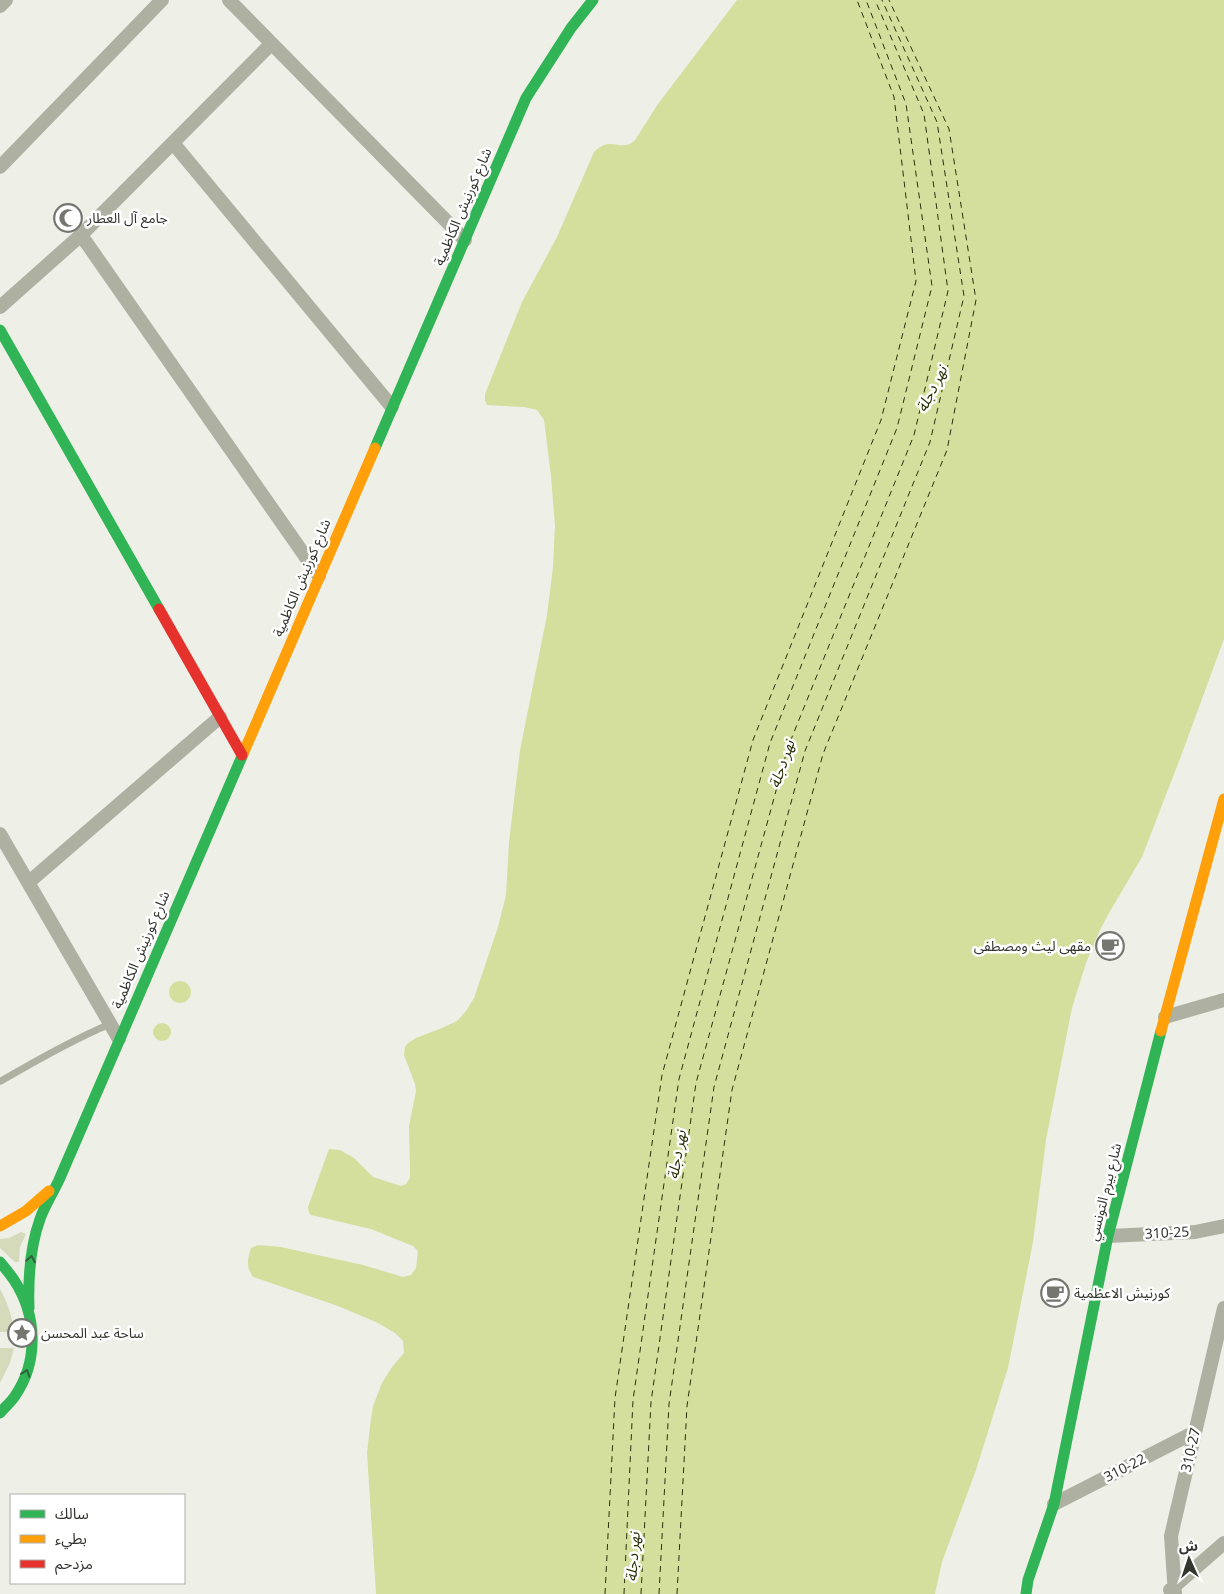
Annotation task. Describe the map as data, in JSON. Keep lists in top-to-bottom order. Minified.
{"streets":{"street":["شارع كورنيش الكاظمية","شارع بيرم التونسي","310-25","310-27","310-22"]},"crossings":[["شارع بيرم التونسي","310-25"],["شارع بيرم التونسي","310-22"],["310-27","310-22"]],"water":["نهر دجلة"],"places":{"mosque":["جامع آل العطار"],"cafe":["مقهى ليث ومصطفى","كورنيش الاعظمية"],"place":["ساحة عبد المحسن"]},"legend":["سالك","بطيء","مزدحم"],"north":"top"}
